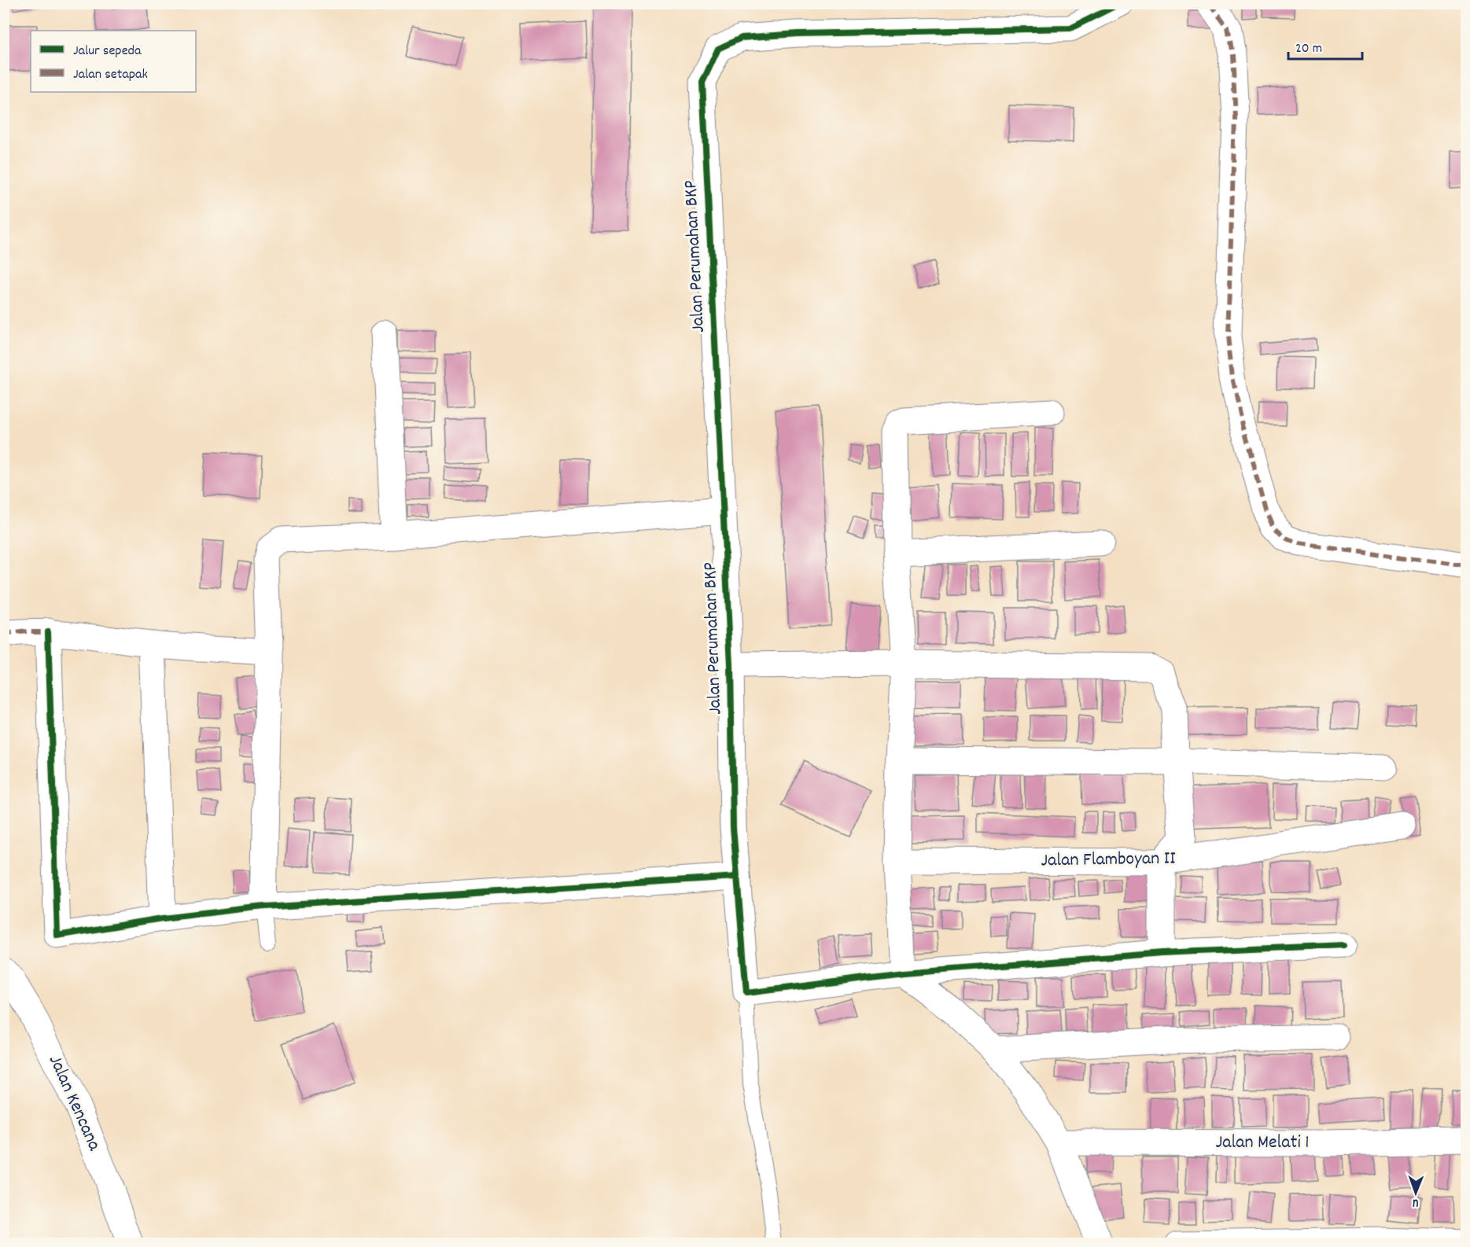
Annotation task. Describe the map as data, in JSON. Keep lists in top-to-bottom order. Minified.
{"streets":{"street":["Jalan Perumahan BKP","Jalan Flamboyan II","Jalan Kencana","Jalan Melati 1"]},"legend":["Jalur sepeda","Jalan setapak"],"scale_bar":"20 m","north":"bottom"}
